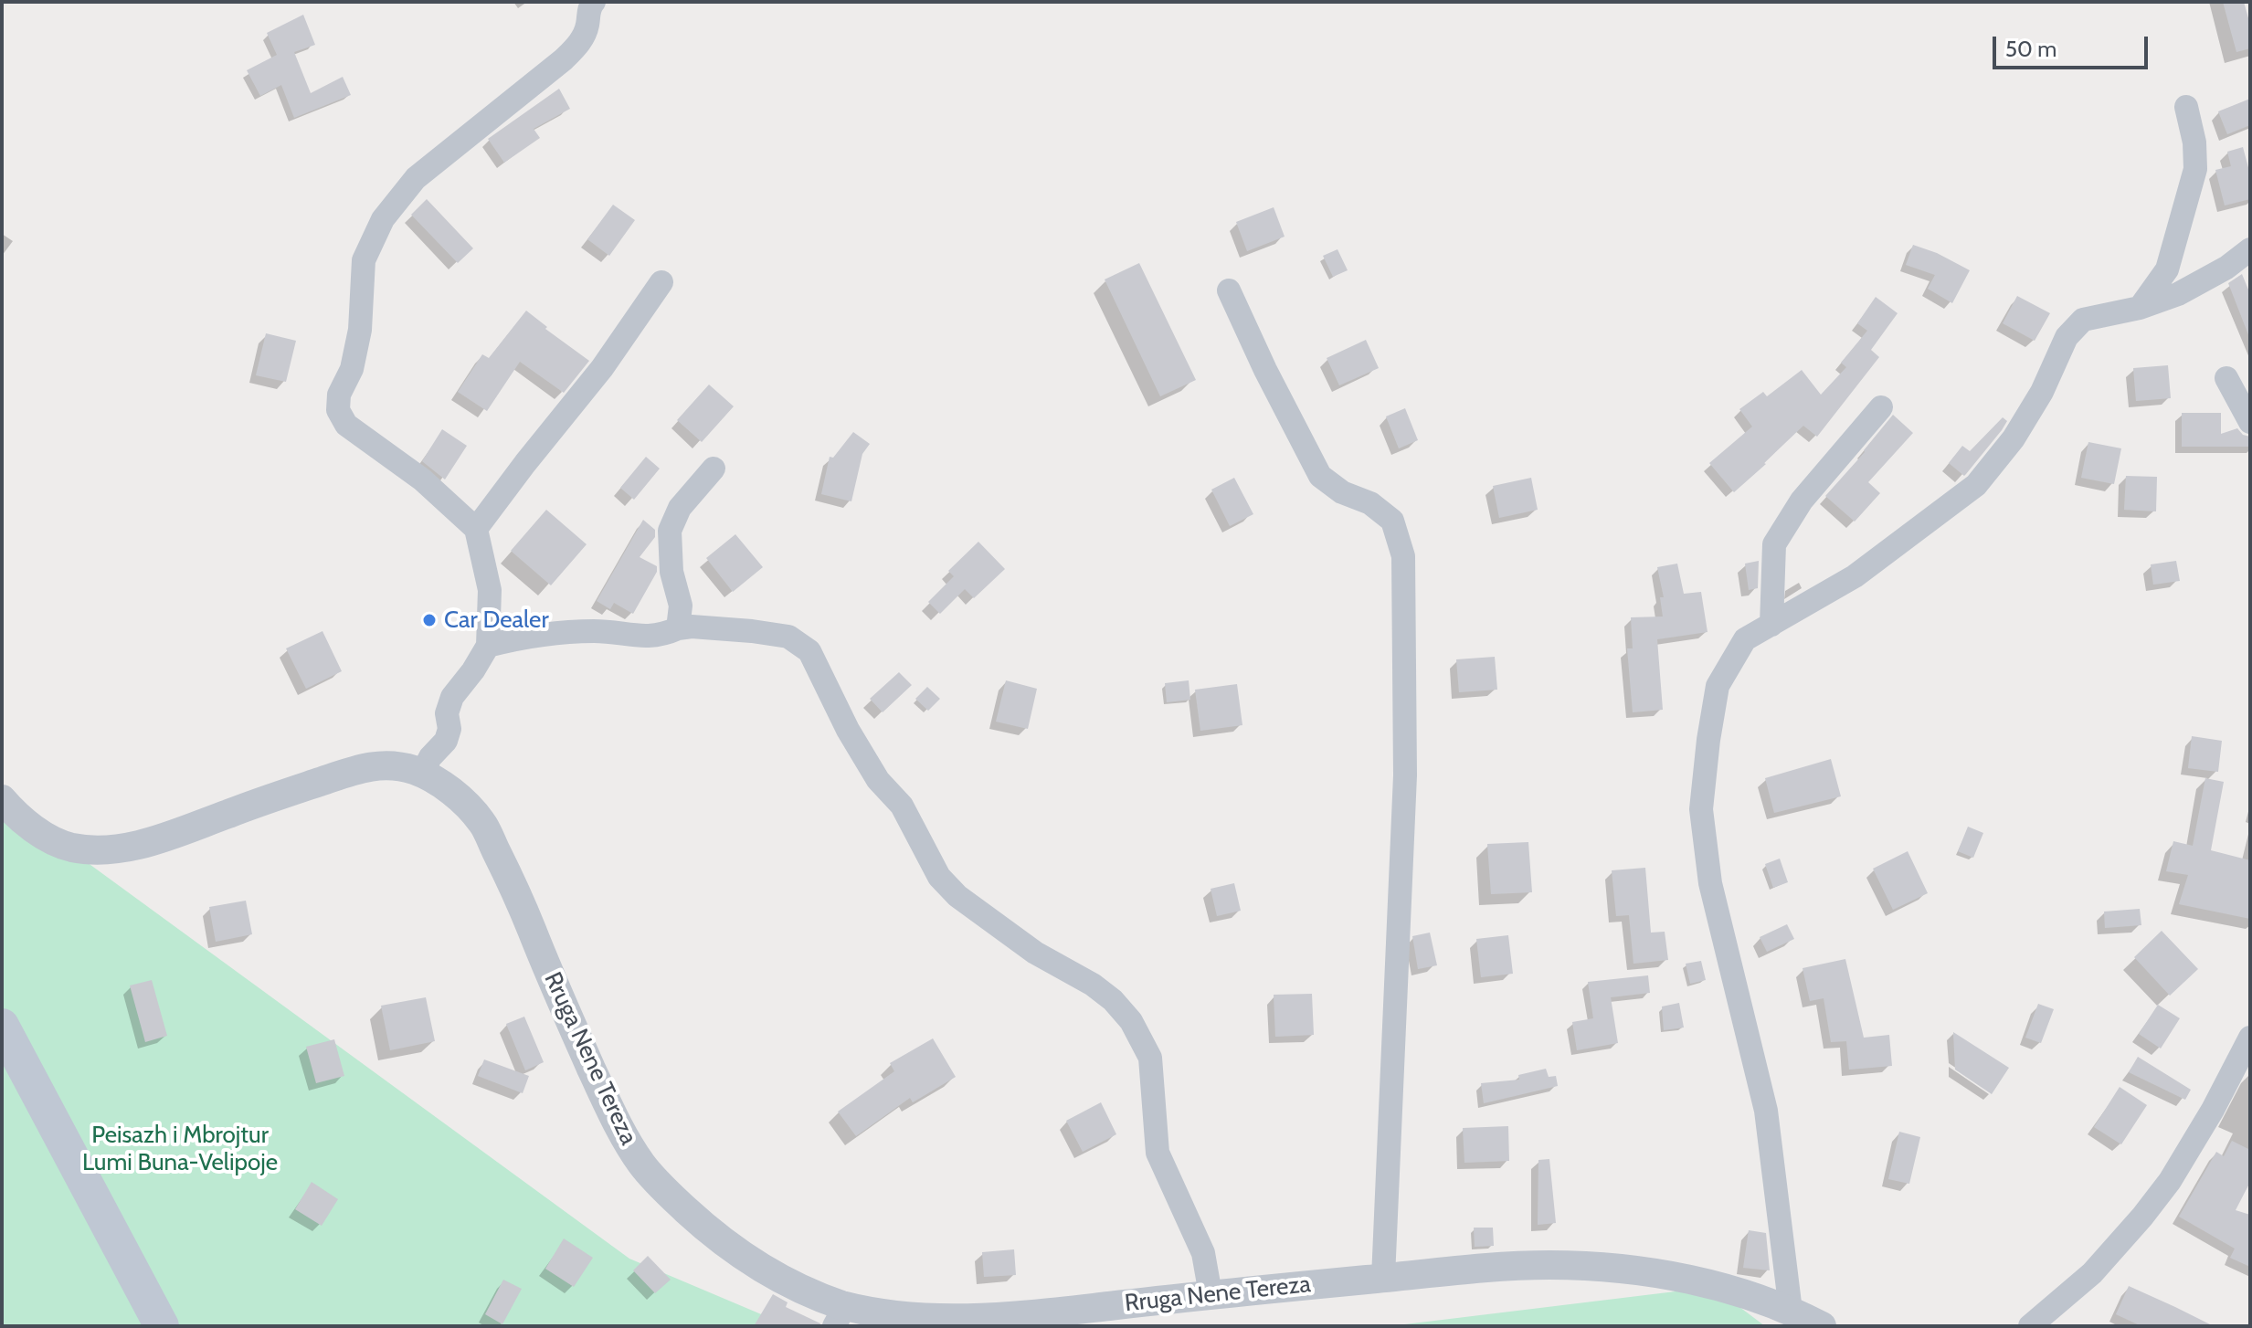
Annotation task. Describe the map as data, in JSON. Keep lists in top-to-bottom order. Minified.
{"streets":{"street":["Rruga Nene Tereza"]},"parks":["Peisazh i Mbrojtur Lumi Buna-Velipoje"],"places":["Car Dealer"],"scale_bar":"50 m"}
